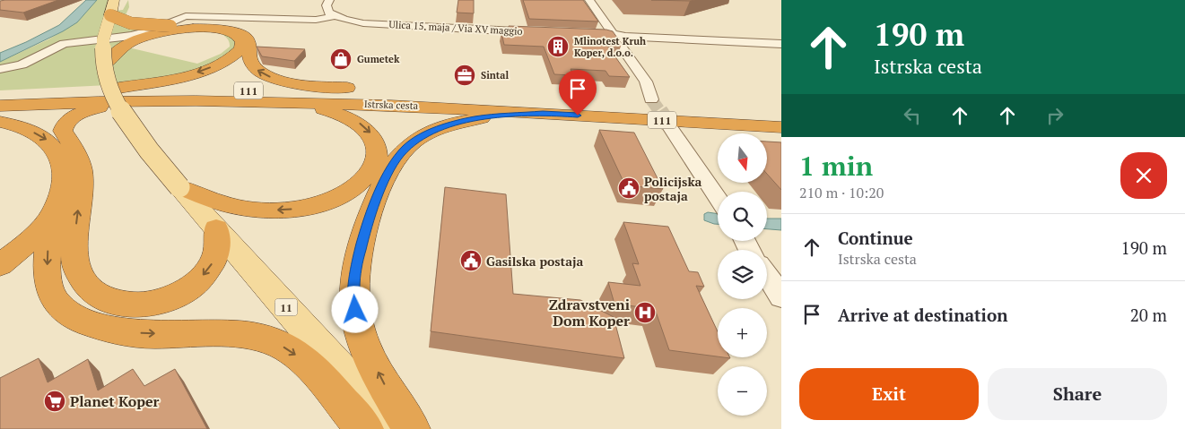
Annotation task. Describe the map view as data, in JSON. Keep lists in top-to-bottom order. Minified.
{"streets":{"highway":["111","Istrska cesta"],"main road":["11"],"street":["Ulica 15. maja / Via XV maggio"]},"places":{"building":["Mlinotest Kruh Koper, d.o.o."],"shop":["Gumetek"],"office":["Sintal"],"public building":["Policijska postaja","Gasilska postaja"],"hospital":["Zdravstveni Dom Koper"],"supermarket":["Planet Koper"]},"north":"bottom","page":{"turn":["190 m","Istrska cesta"],"map_buttons":["+","−"],"heading":["1 min","210 m · 10:20"],"list":[{"name":"Continue","note":"Istrska cesta","value":"190 m"},{"name":"Arrive at destination","value":"20 m"}],"buttons":["Exit","Share"]}}
